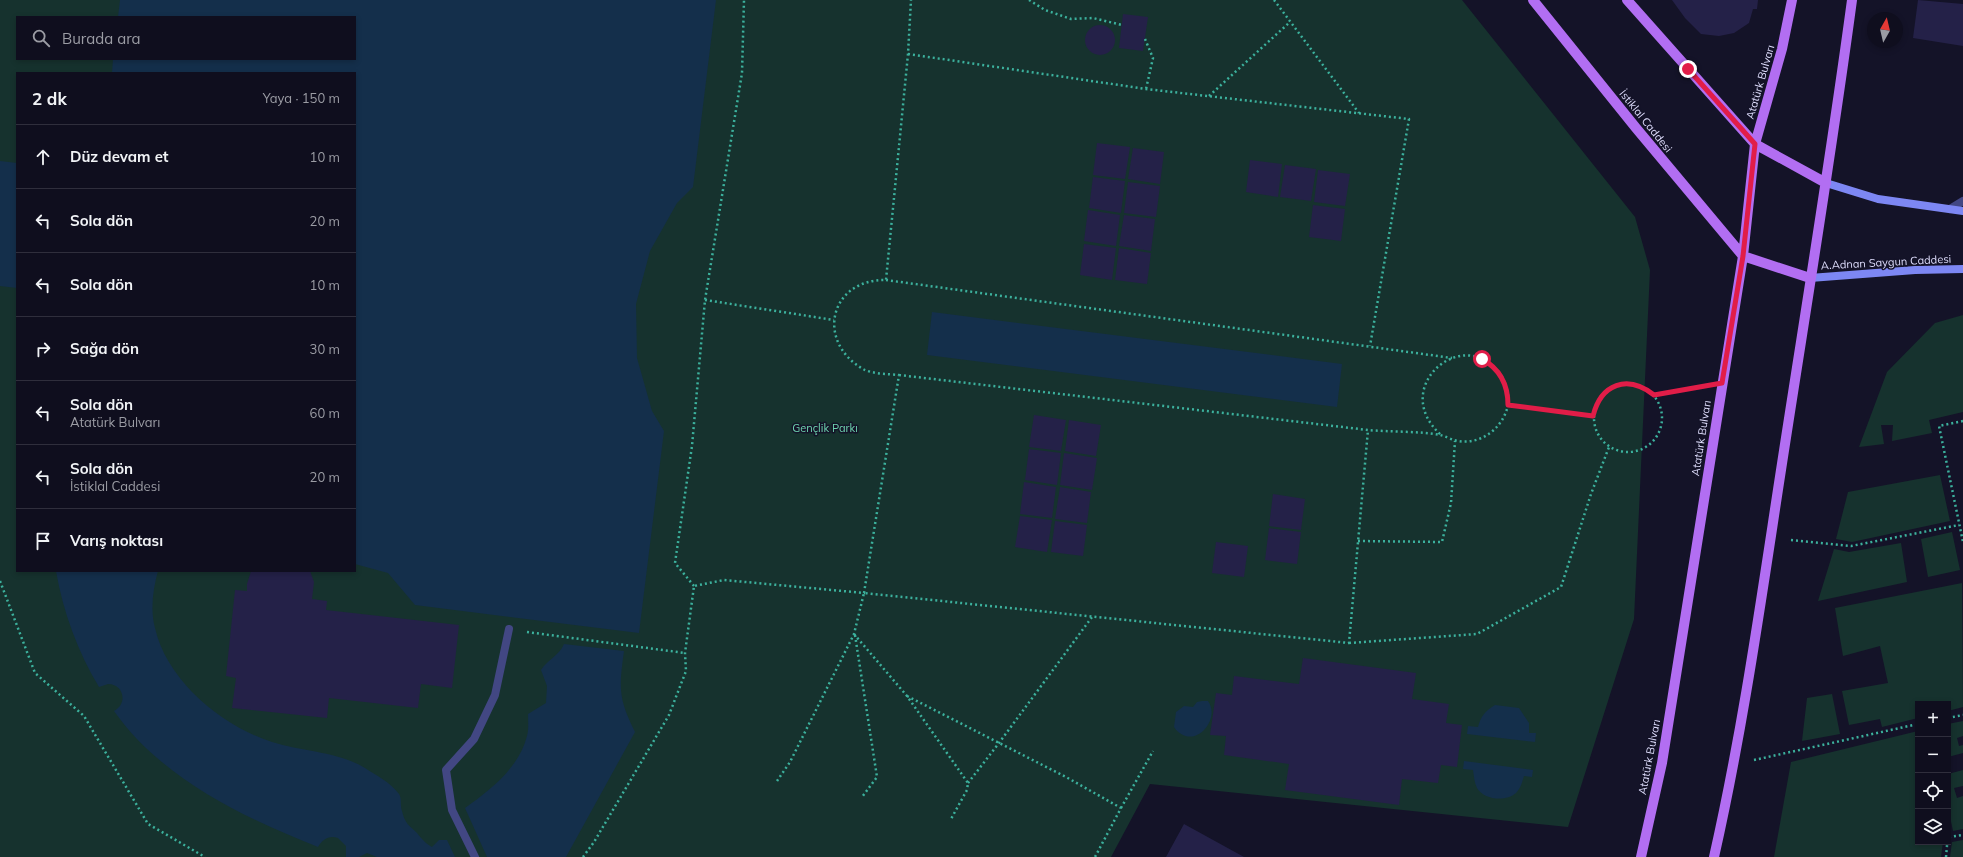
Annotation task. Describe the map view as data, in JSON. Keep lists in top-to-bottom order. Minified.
{"streets":{"main road":["Atatürk Bulvarı","İstiklal Caddesi","A.Adnan Saygun Caddesi"]},"crossings":[["Atatürk Bulvarı","İstiklal Caddesi"]],"parks":["Gençlik Parkı"],"north":"top","page":{"search":"Burada ara","heading":["2 dk","Yaya · 150 m"],"list":[["Düz devam et","10 m"],["Sola dön","20 m"],["Sola dön","10 m"],["Sağa dön","30 m"],["Sola dön","Atatürk Bulvarı","60 m"],["Sola dön","İstiklal Caddesi","20 m"],"Varış noktası"],"map_buttons":["+","−"]}}
